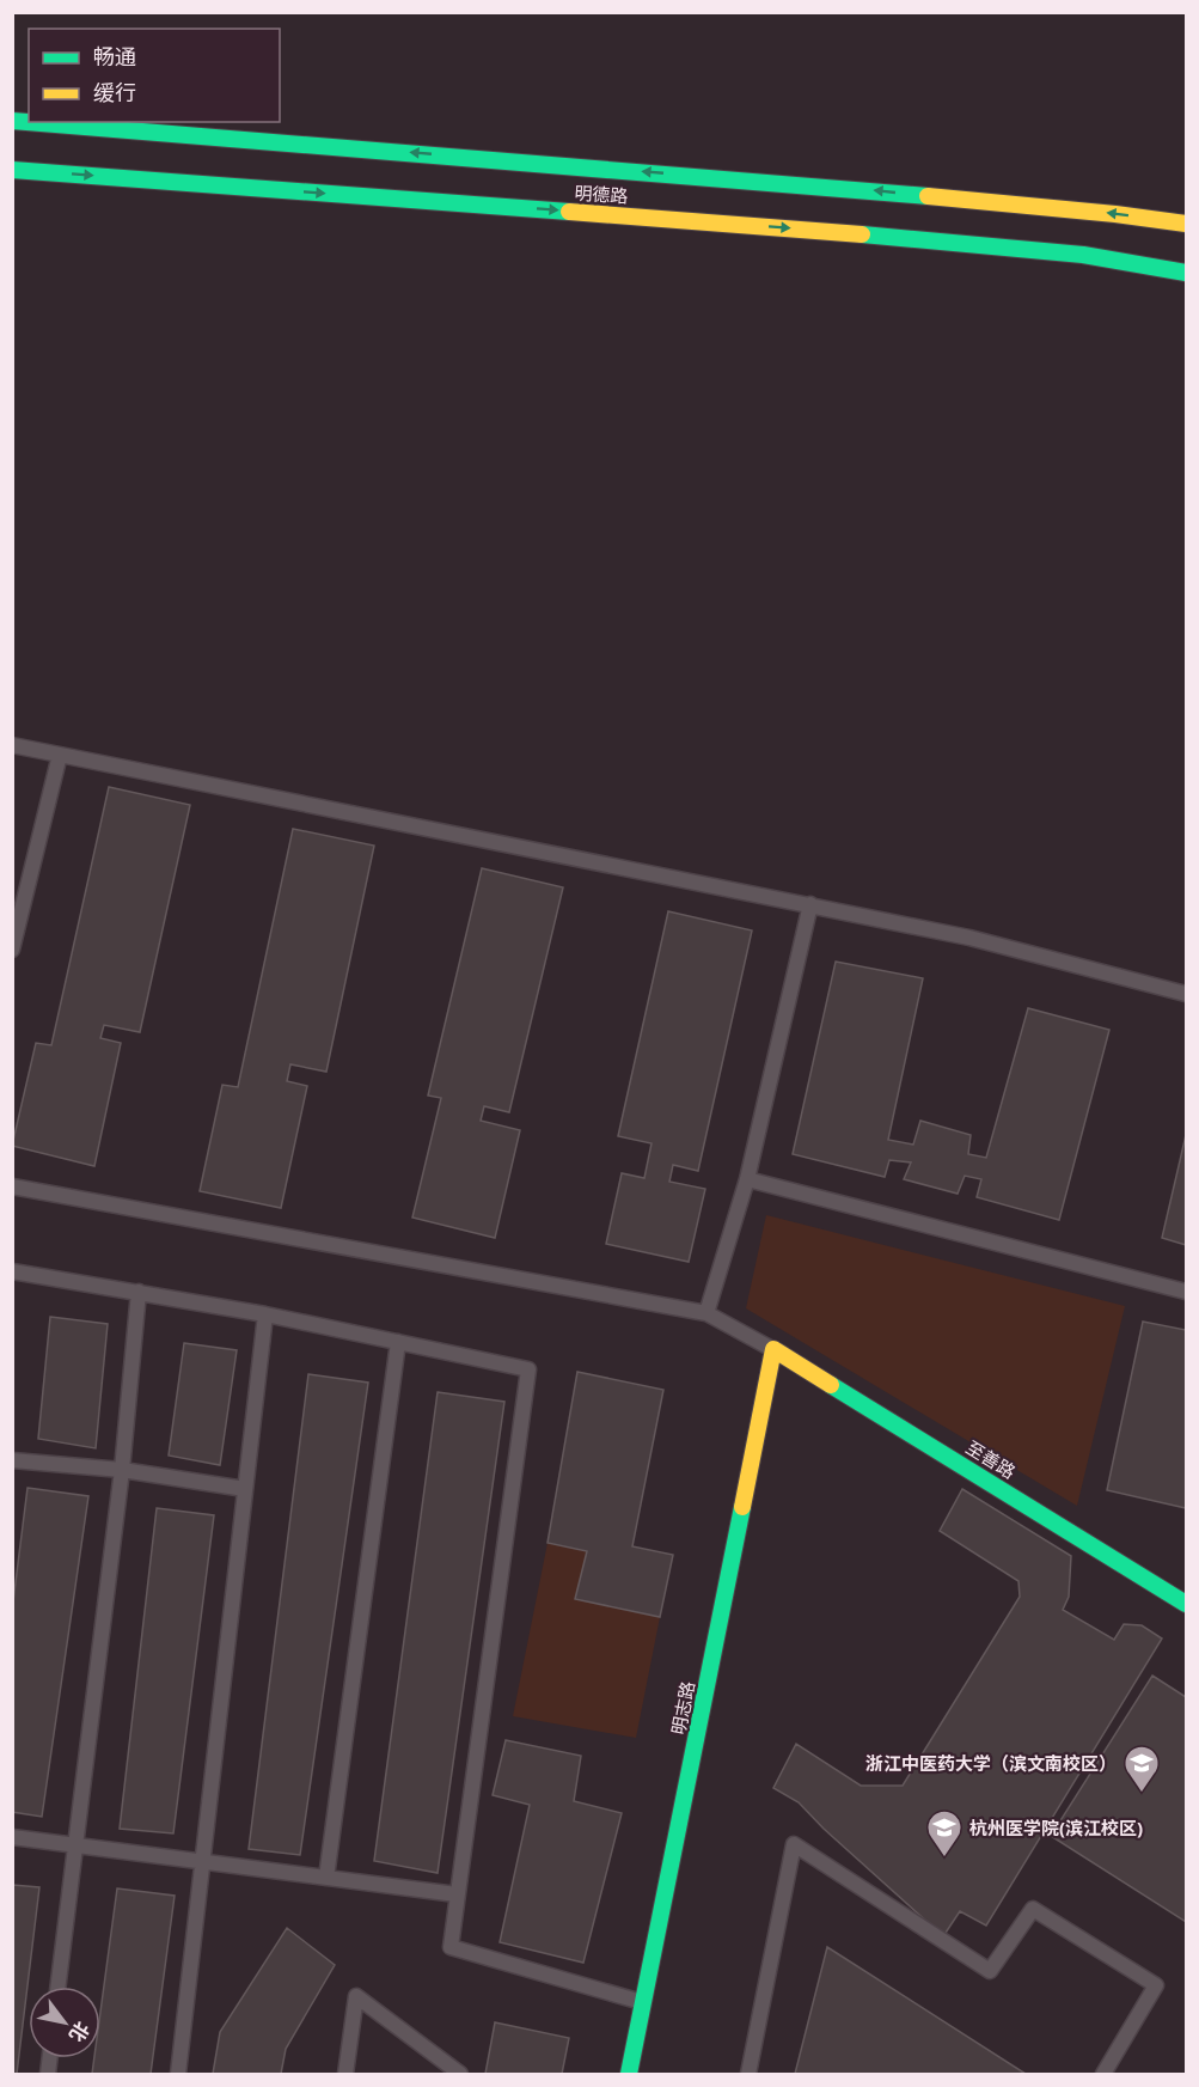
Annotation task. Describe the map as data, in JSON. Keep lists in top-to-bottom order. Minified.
{"streets":{"street":["明德路","至善路","明志路"]},"crossings":[["至善路","明志路"]],"places":{"school or university":["浙江中医药大学（滨文南校区）","杭州医学院(滨江校区)"]},"legend":["畅通","缓行"],"north":"bottom right"}
